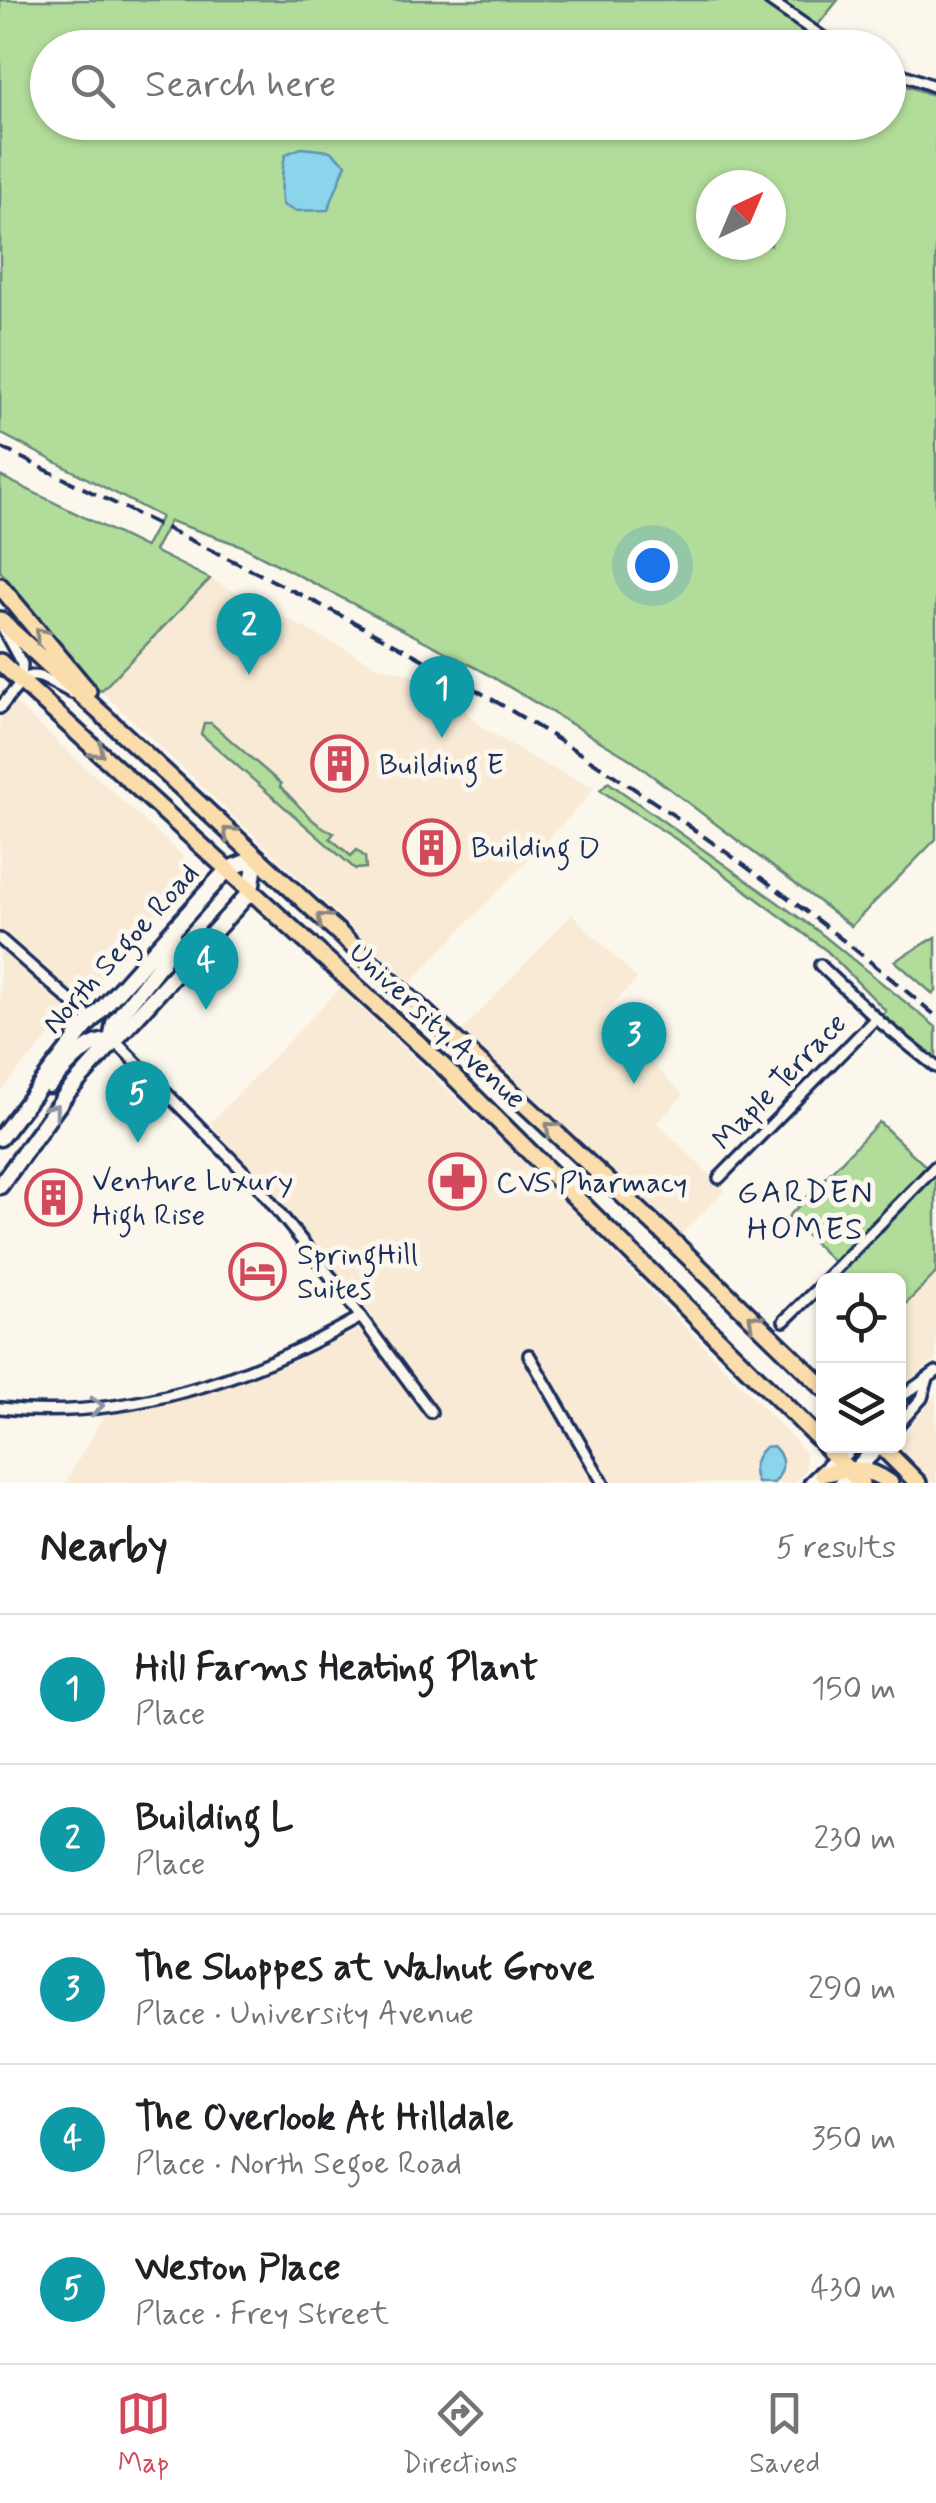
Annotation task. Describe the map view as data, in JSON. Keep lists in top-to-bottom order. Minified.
{"streets":{"main road":["University Avenue"],"street":["North Segoe Road","Maple Terrace"]},"crossings":[["North Segoe Road","University Avenue"]],"districts":["GARDEN HOMES"],"places":{"building":["Building E","Building D","Venture Luxury High Rise"],"pharmacy":["CVS Pharmacy"],"hotel":["SpringHill Suites"]},"north":"top right","page":{"search":"Search here","pins":["2","1","4","3","5"],"heading":["Nearby","5 results"],"list":[{"mark":"1","name":"Hill Farms Heating Plant","note":"Place","value":"150 m"},{"mark":"2","name":"Building L","note":"Place","value":"230 m"},{"mark":"3","name":"The Shoppes at Walnut Grove","note":"Place · University Avenue","value":"290 m"},{"mark":"4","name":"The Overlook At Hilldale","note":"Place · North Segoe Road","value":"350 m"},{"mark":"5","name":"Weston Place","note":"Place · Frey Street","value":"430 m"}],"nav":["Map","Directions","Saved"]}}
